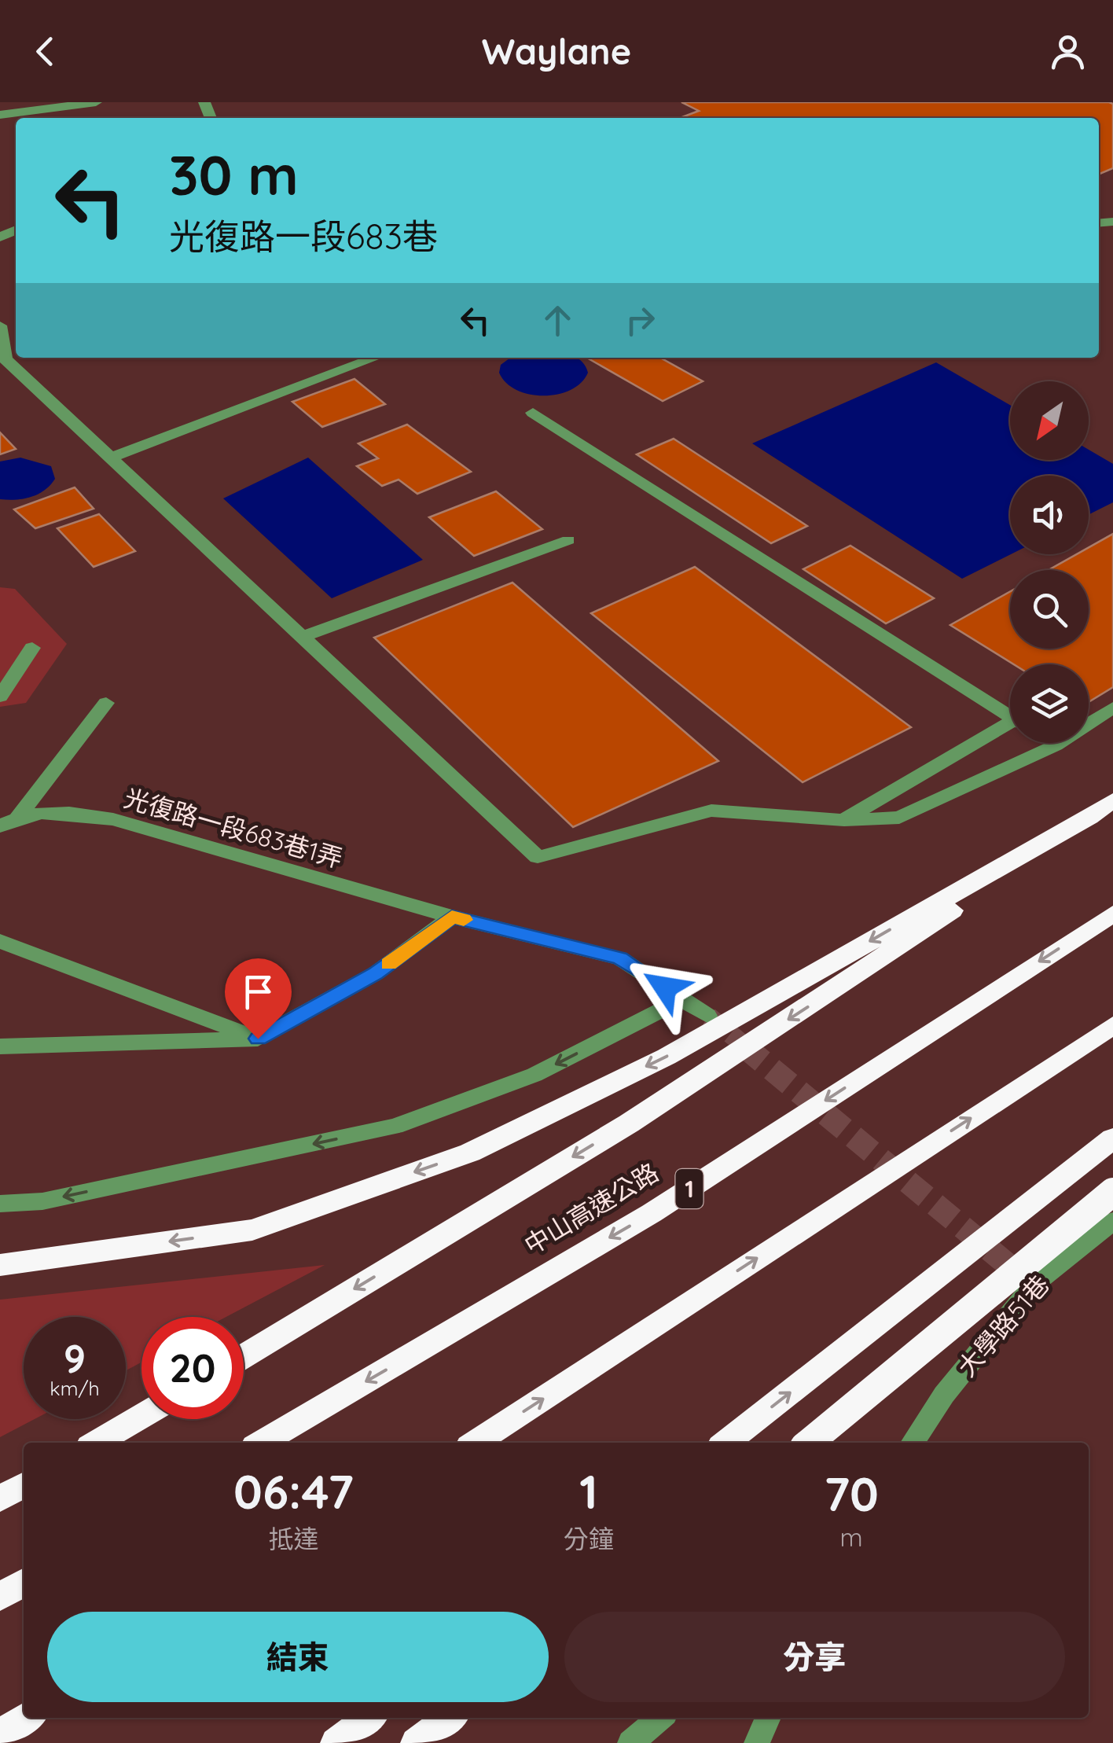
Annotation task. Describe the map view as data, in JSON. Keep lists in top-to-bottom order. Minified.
{"streets":{"highway":["1","中山高速公路"],"street":["光復路一段683巷1弄","大學路51巷"]},"north":"bottom left","page":{"header":"Waylane","turn":["30 m","光復路一段683巷"],"speed":"9 km/h","limit":"20","eta":["06:47","抵達","1","分鐘","70","m"],"buttons":["結束","分享"]}}
